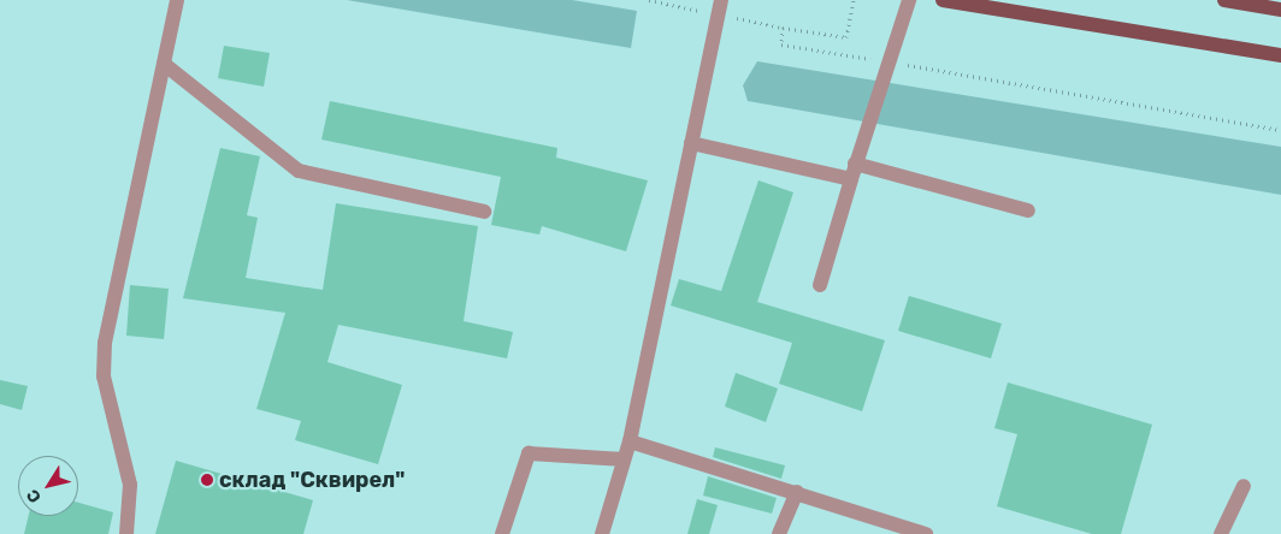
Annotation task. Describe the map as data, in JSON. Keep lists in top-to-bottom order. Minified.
{"places":["склад \"Сквирел\""],"north":"bottom left"}
